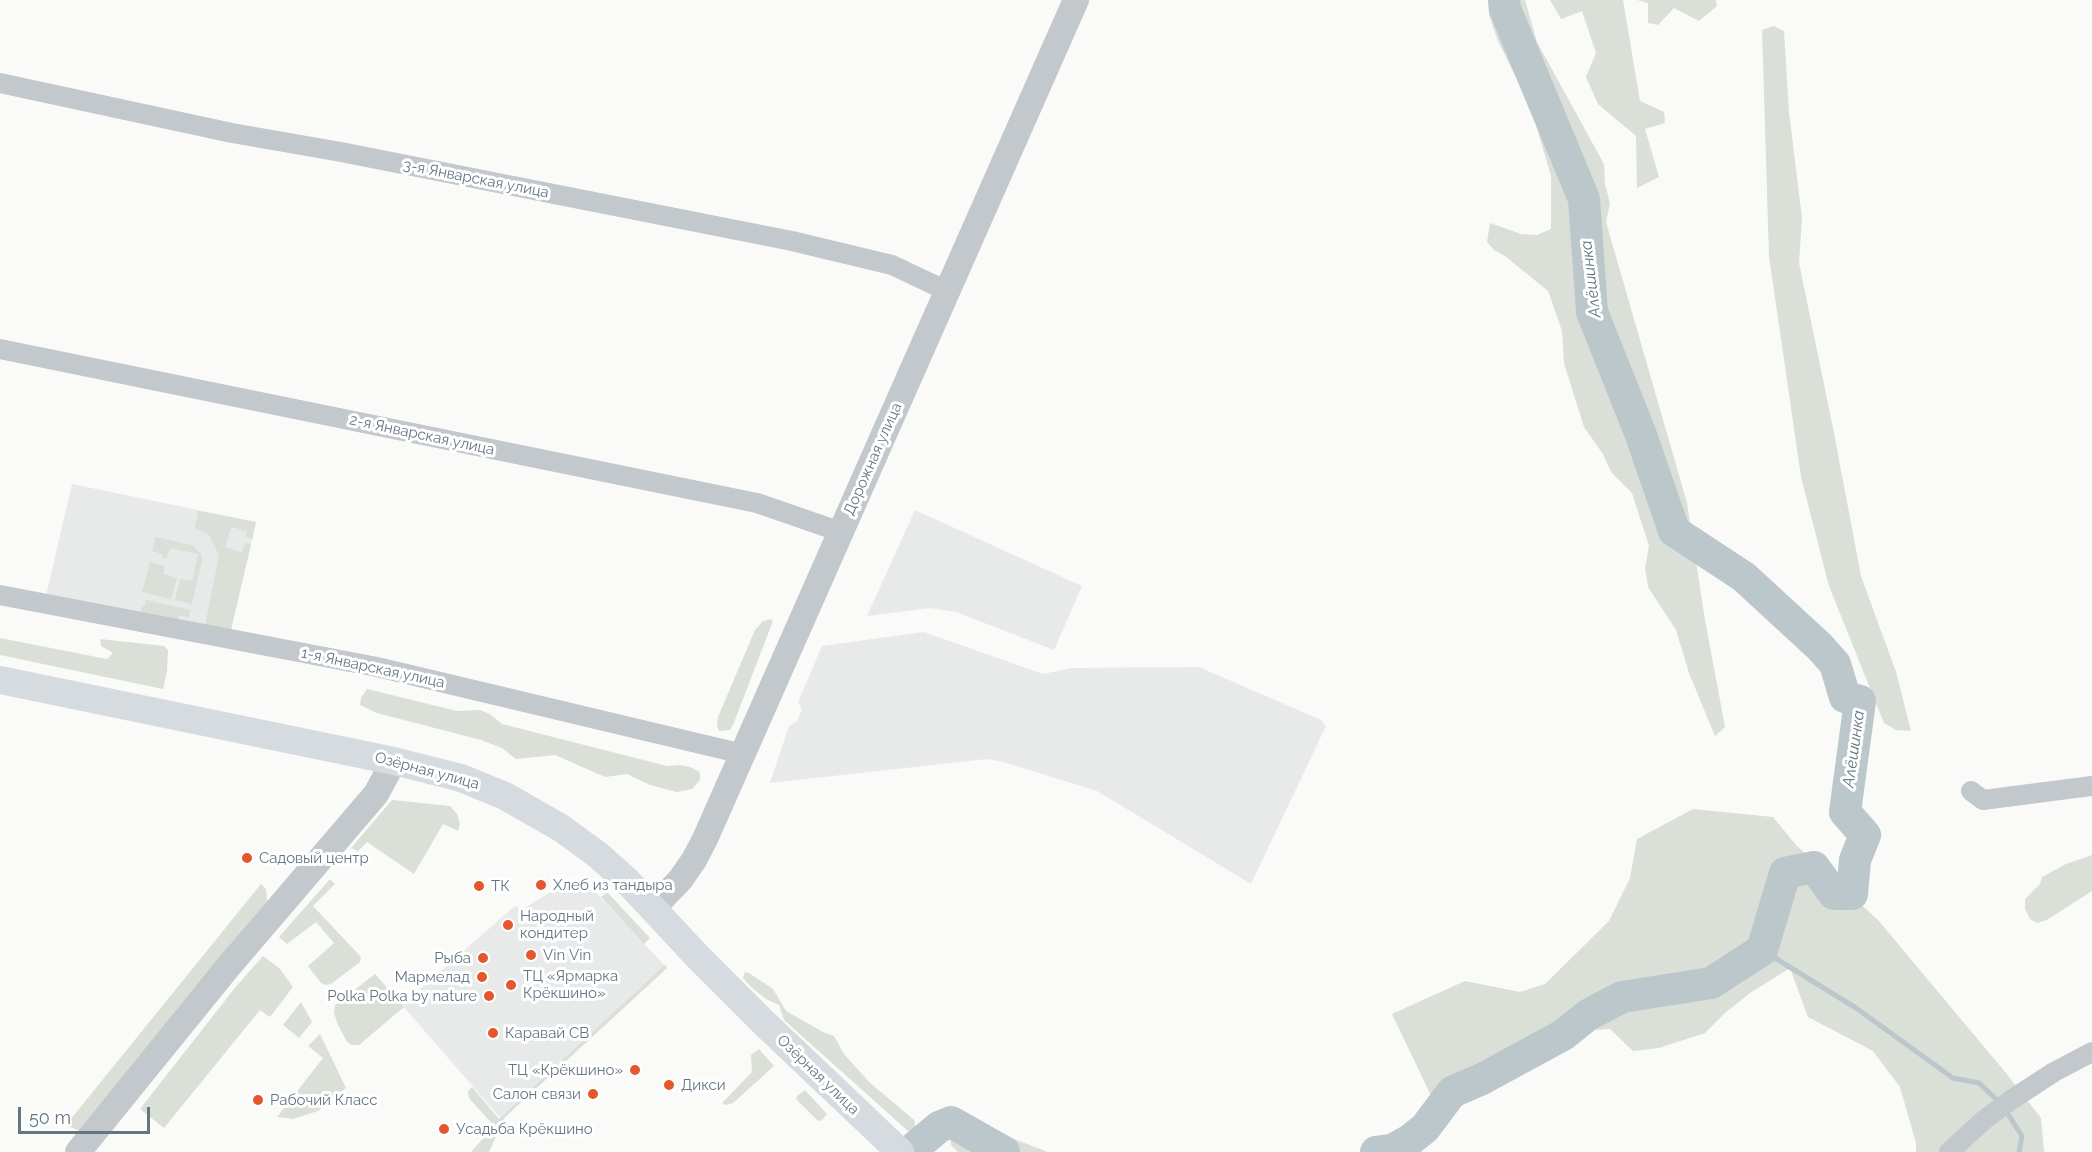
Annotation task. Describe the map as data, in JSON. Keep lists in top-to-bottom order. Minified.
{"streets":{"main road":["Озёрная улица"],"street":["3-я Январская улица","2-я Январская улица","Дорожная улица","1-я Январская улица"]},"crossings":[["3-я Январская улица","Дорожная улица"],["2-я Январская улица","Дорожная улица"],["Дорожная улица","1-я Январская улица"],["Дорожная улица","Озёрная улица"]],"water":["Алёшинка"],"places":["Садовый центр","Хлеб из тандыра","ТК","Народный кондитер","Vin Vin","Рыба","Мармелад","ТЦ «Ярмарка Крёкшино»","Polka Polka by nature","Каравай СВ","ТЦ «Крёкшино»","Дикси","Салон связи","Рабочий Класс","Усадьба Крёкшино"],"scale_bar":"50 m"}
